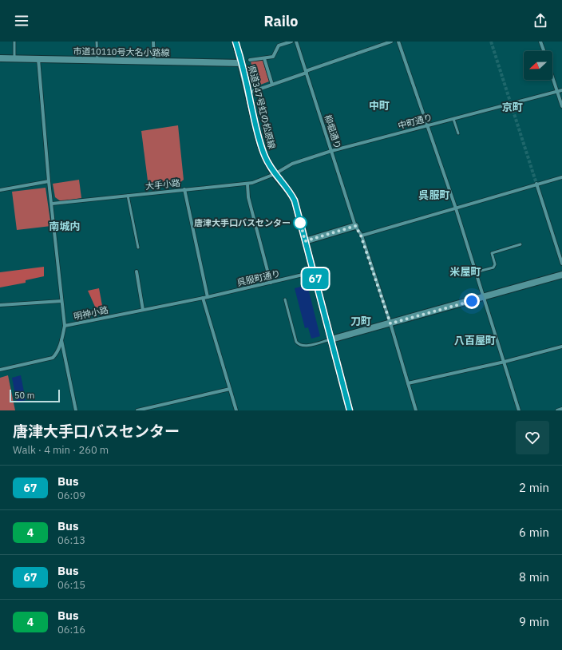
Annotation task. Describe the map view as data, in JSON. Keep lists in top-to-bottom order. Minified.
{"streets":{"main road":["市道10110号大名小路線","県道347号虹の松原線"],"street":["中町通り","柳堀通り","大手小路","呉服町通り","明神小路"]},"crossings":[["市道10110号大名小路線","県道347号虹の松原線"],["県道347号虹の松原線","中町通り"],["県道347号虹の松原線","大手小路"],["県道347号虹の松原線","呉服町通り"],["中町通り","柳堀通り"],["中町通り","大手小路"],["呉服町通り","明神小路"]],"districts":["中町","京町","呉服町","南城内","米屋町","刀町","八百屋町"],"places":["唐津大手口バスセンター"],"lines":["bus line 67"],"scale_bar":"50 m","north":"left","page":{"header":"Railo","on_map":"67","scale":"50 m","heading":["唐津大手口バスセンター","Walk · 4 min · 260 m"],"list":[{"mark":"67","name":"Bus","note":"06:09","value":"2 min"},{"mark":"4","name":"Bus","note":"06:13","value":"6 min"},{"mark":"67","name":"Bus","note":"06:15","value":"8 min"},{"mark":"4","name":"Bus","note":"06:16","value":"9 min"}]}}
